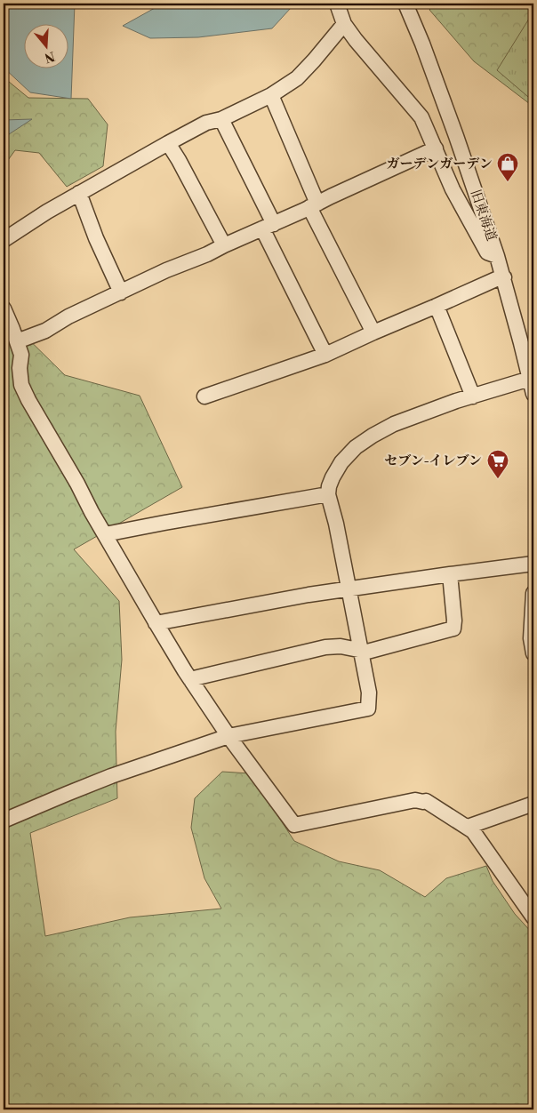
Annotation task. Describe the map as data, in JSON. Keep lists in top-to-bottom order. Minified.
{"streets":{"street":["旧東海道"]},"places":{"shop":["ガーデンガーデン"],"supermarket":["セブン-イレブン"]},"north":"bottom"}
